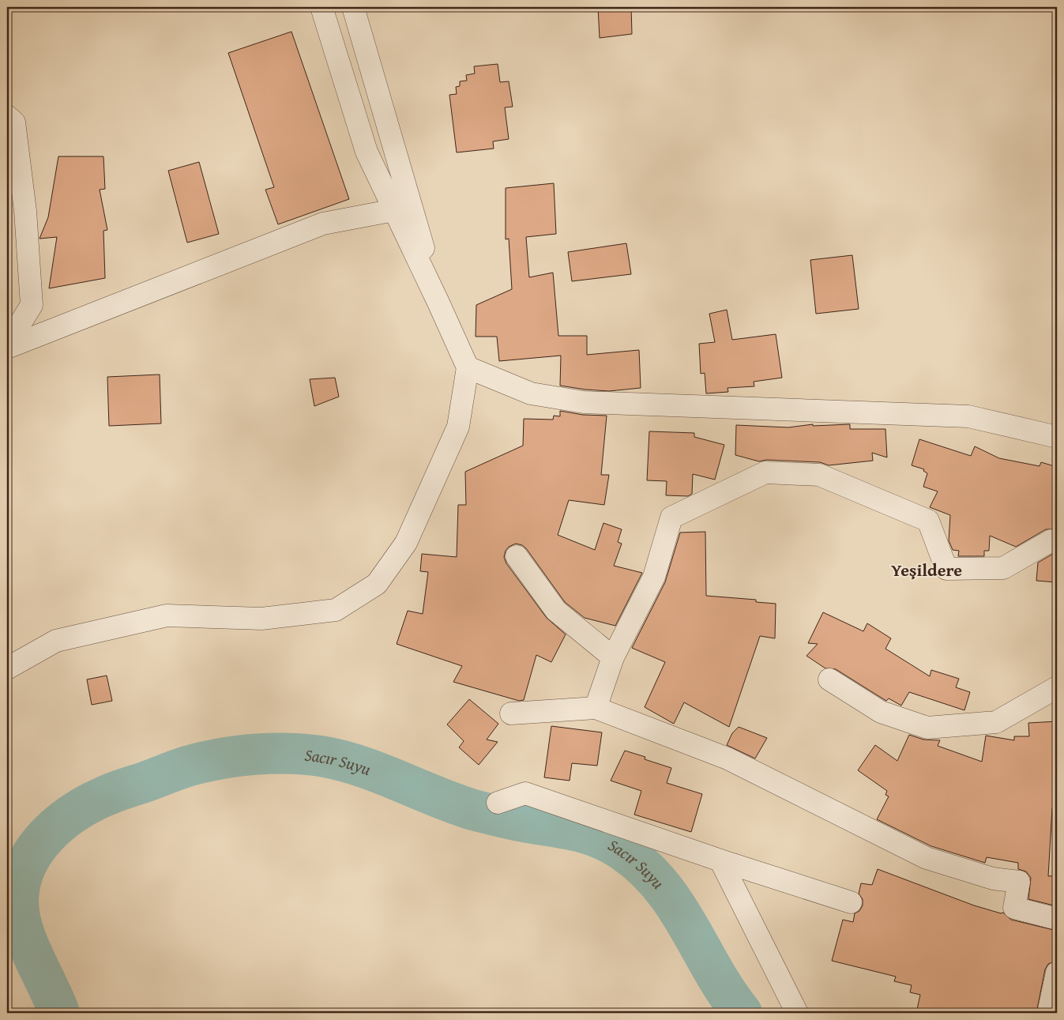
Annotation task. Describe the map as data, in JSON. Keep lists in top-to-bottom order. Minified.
{"districts":["Yeşildere"],"water":["Sacır Suyu"]}
